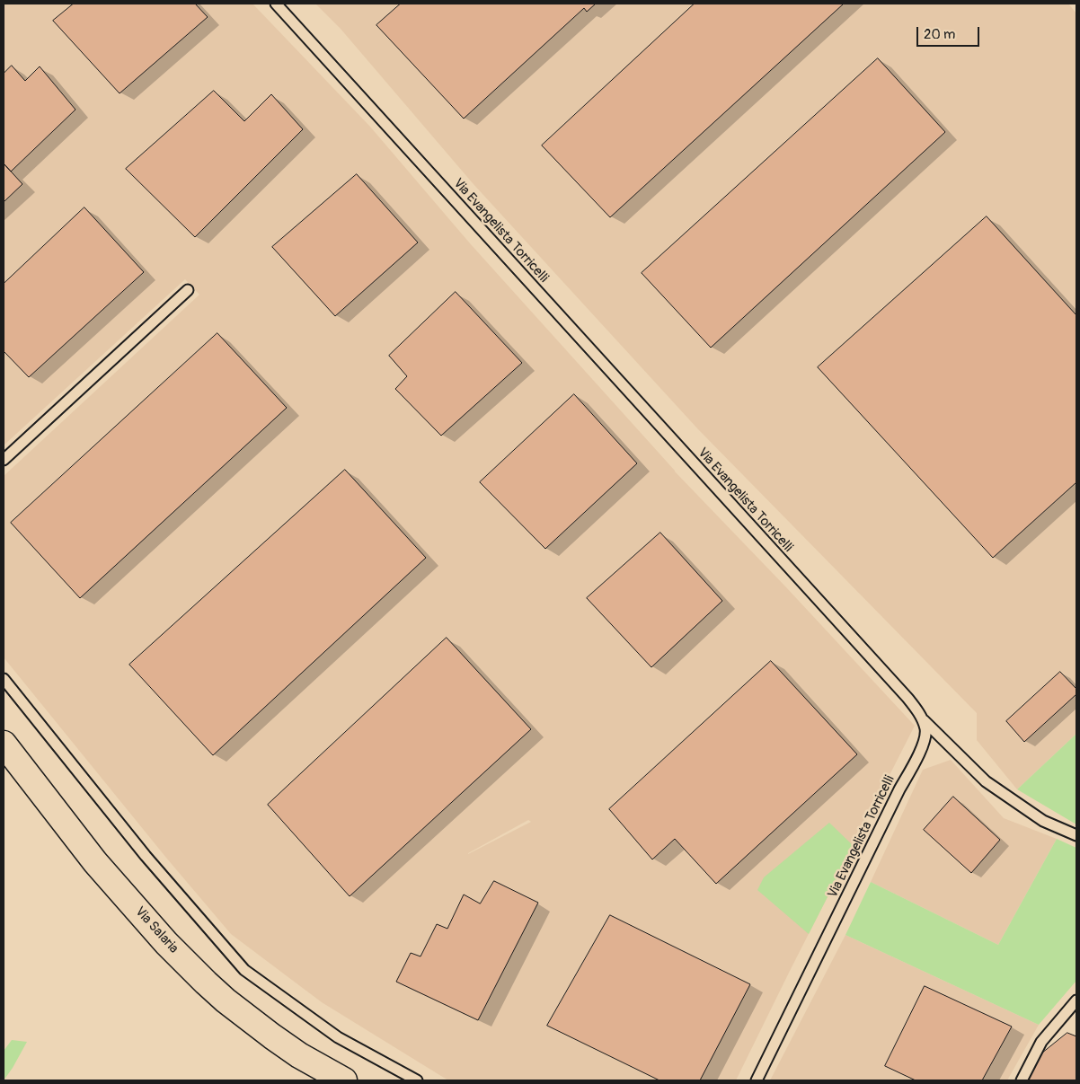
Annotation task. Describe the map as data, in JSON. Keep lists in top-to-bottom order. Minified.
{"streets":{"main road":["Via Salaria"],"lane":["Via Evangelista Torricelli"]},"scale_bar":"20 m"}
